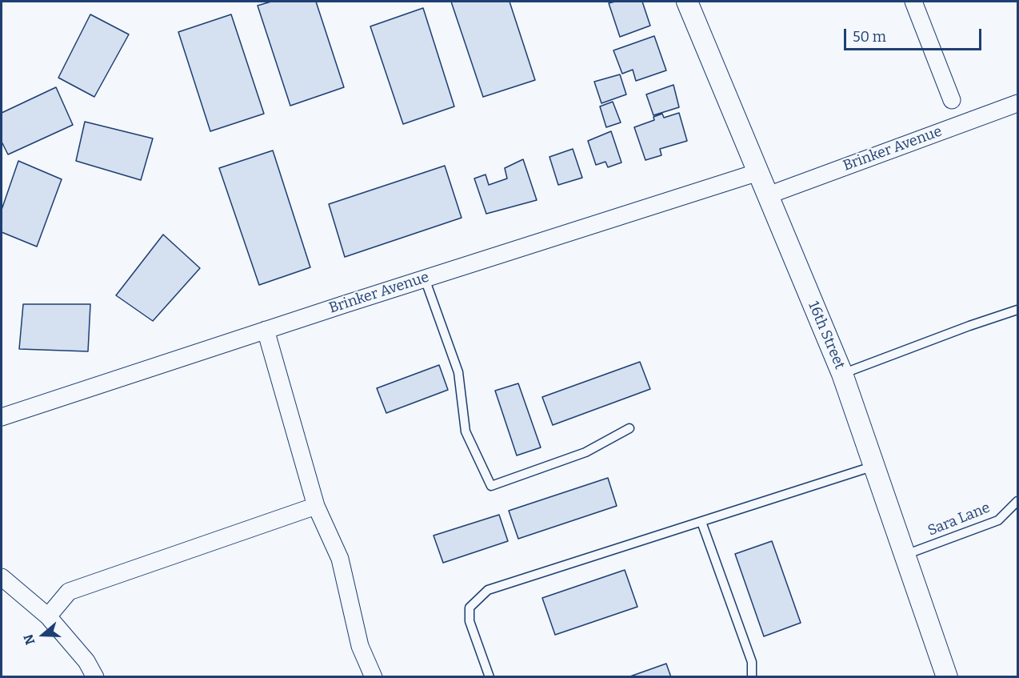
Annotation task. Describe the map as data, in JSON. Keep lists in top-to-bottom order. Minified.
{"streets":{"street":["Brinker Avenue","16th Street"],"lane":["Sara Lane"]},"crossings":[["Brinker Avenue","16th Street"],["16th Street","Sara Lane"]],"scale_bar":"50 m","north":"left"}
